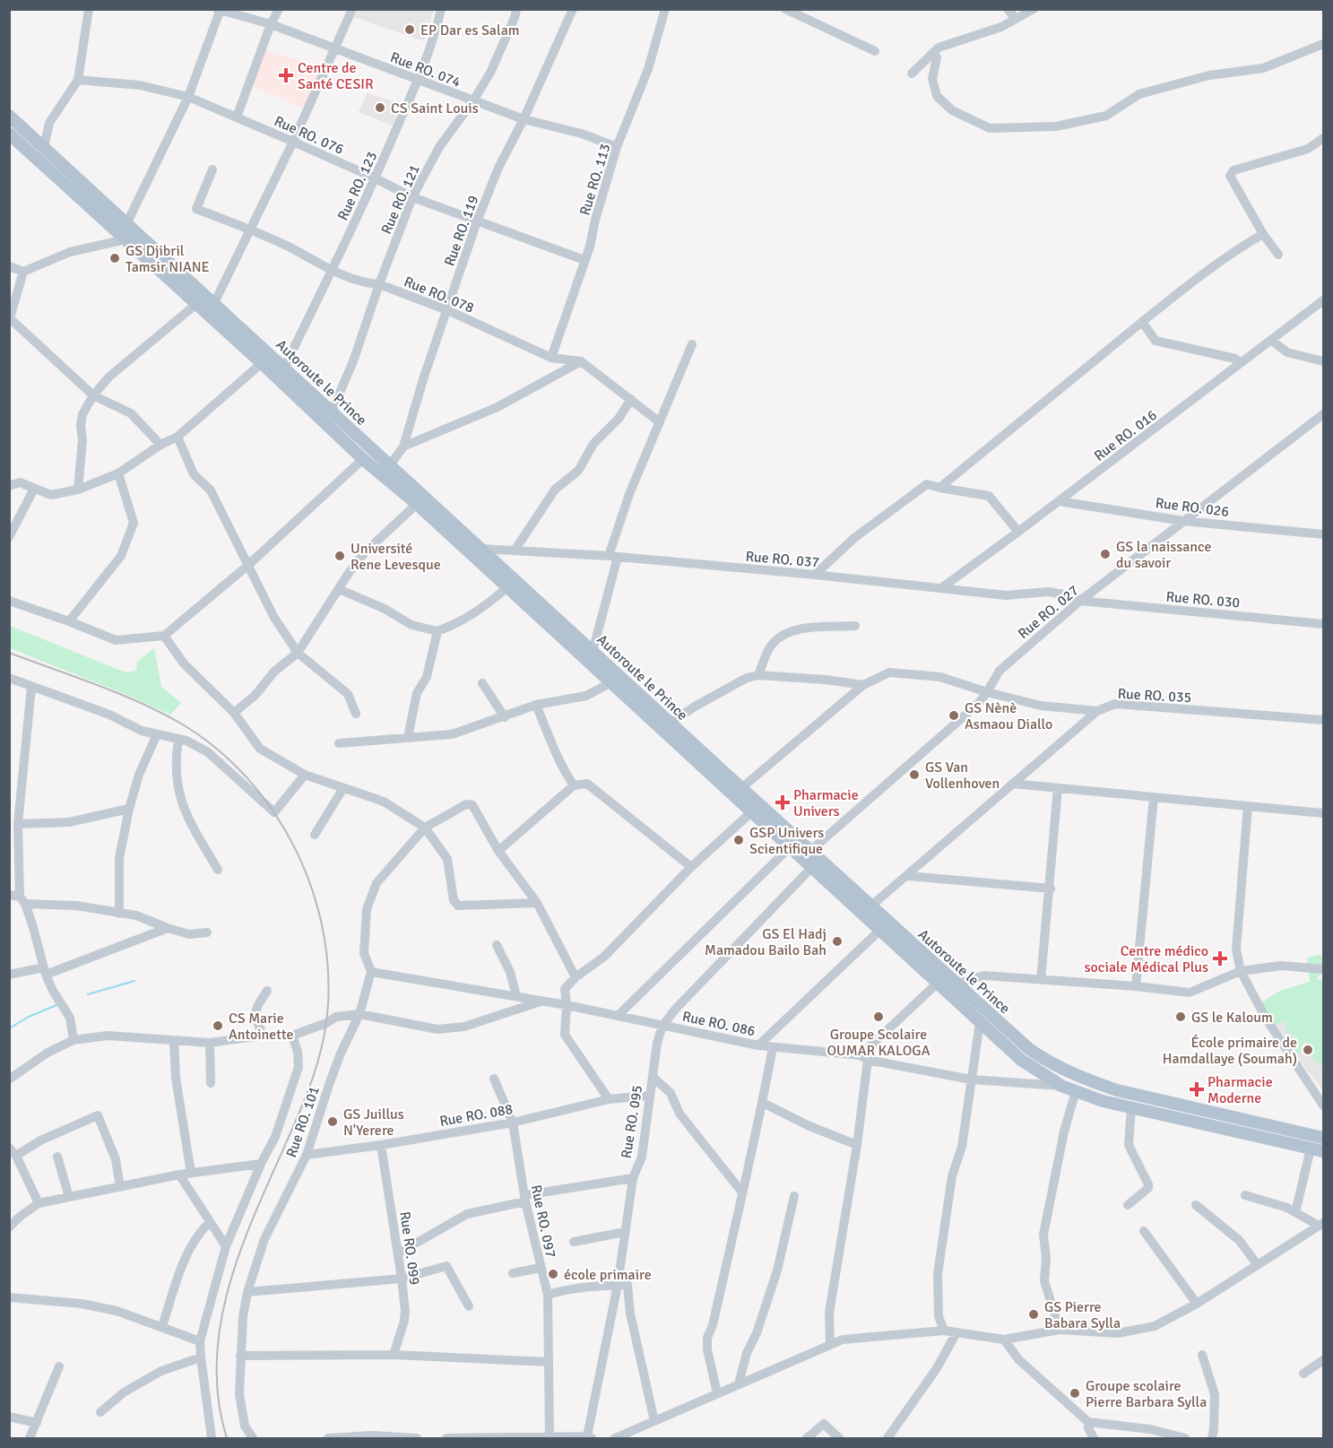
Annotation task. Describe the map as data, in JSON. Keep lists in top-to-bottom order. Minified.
{"streets":{"main road":["Autoroute le Prince"],"street":["Rue RO. 074","Rue RO. 076","Rue RO. 113","Rue RO. 123","Rue RO. 121","Rue RO. 119","Rue RO. 078","Rue RO. 016","Rue RO. 026","Rue RO. 037","Rue RO. 030","Rue RO. 027","Rue RO. 035","Rue RO. 086","Rue RO. 088","Rue RO. 101","Rue RO. 095","Rue RO. 097","Rue RO. 099"]},"crossings":[["Rue RO. 074","Rue RO. 113"],["Rue RO. 074","Rue RO. 123"],["Rue RO. 074","Rue RO. 121"],["Rue RO. 074","Rue RO. 119"],["Rue RO. 076","Rue RO. 113"],["Rue RO. 076","Rue RO. 123"],["Rue RO. 076","Rue RO. 121"],["Rue RO. 076","Rue RO. 119"],["Rue RO. 113","Rue RO. 078"],["Rue RO. 123","Rue RO. 078"],["Rue RO. 123","Autoroute le Prince"],["Rue RO. 121","Rue RO. 078"],["Rue RO. 121","Autoroute le Prince"],["Rue RO. 119","Rue RO. 078"],["Rue RO. 119","Autoroute le Prince"],["Autoroute le Prince","Rue RO. 037"],["Autoroute le Prince","Rue RO. 027"],["Autoroute le Prince","Rue RO. 035"],["Autoroute le Prince","Rue RO. 086"],["Autoroute le Prince","Rue RO. 095"],["Rue RO. 016","Rue RO. 026"],["Rue RO. 016","Rue RO. 037"],["Rue RO. 026","Rue RO. 027"],["Rue RO. 037","Rue RO. 030"],["Rue RO. 037","Rue RO. 027"],["Rue RO. 030","Rue RO. 027"],["Rue RO. 027","Rue RO. 035"],["Rue RO. 086","Rue RO. 101"],["Rue RO. 086","Rue RO. 095"],["Rue RO. 088","Rue RO. 101"],["Rue RO. 088","Rue RO. 095"],["Rue RO. 088","Rue RO. 097"],["Rue RO. 088","Rue RO. 099"]],"places":{"other":["EP Dar es Salam","CS Saint Louis","GS Djibril Tamsir NIANE","GS la naissance du savoir","Université Rene Levesque","GS Nènè Asmaou Diallo","GS Van Vollenhoven","GSP Univers Scientifique","GS El Hadj Mamadou Bailo Bah","Groupe Scolaire OUMAR KALOGA","GS le Kaloum","CS Marie Antoinette","École primaire de Hamdallaye (Soumah)","GS Juillus N'Yerere","école primaire","GS Pierre Babara Sylla","Groupe scolaire Pierre Barbara Sylla"],"health":["Centre de Santé CESIR","Pharmacie Univers","Centre médico sociale Médical Plus","Pharmacie Moderne"]}}
